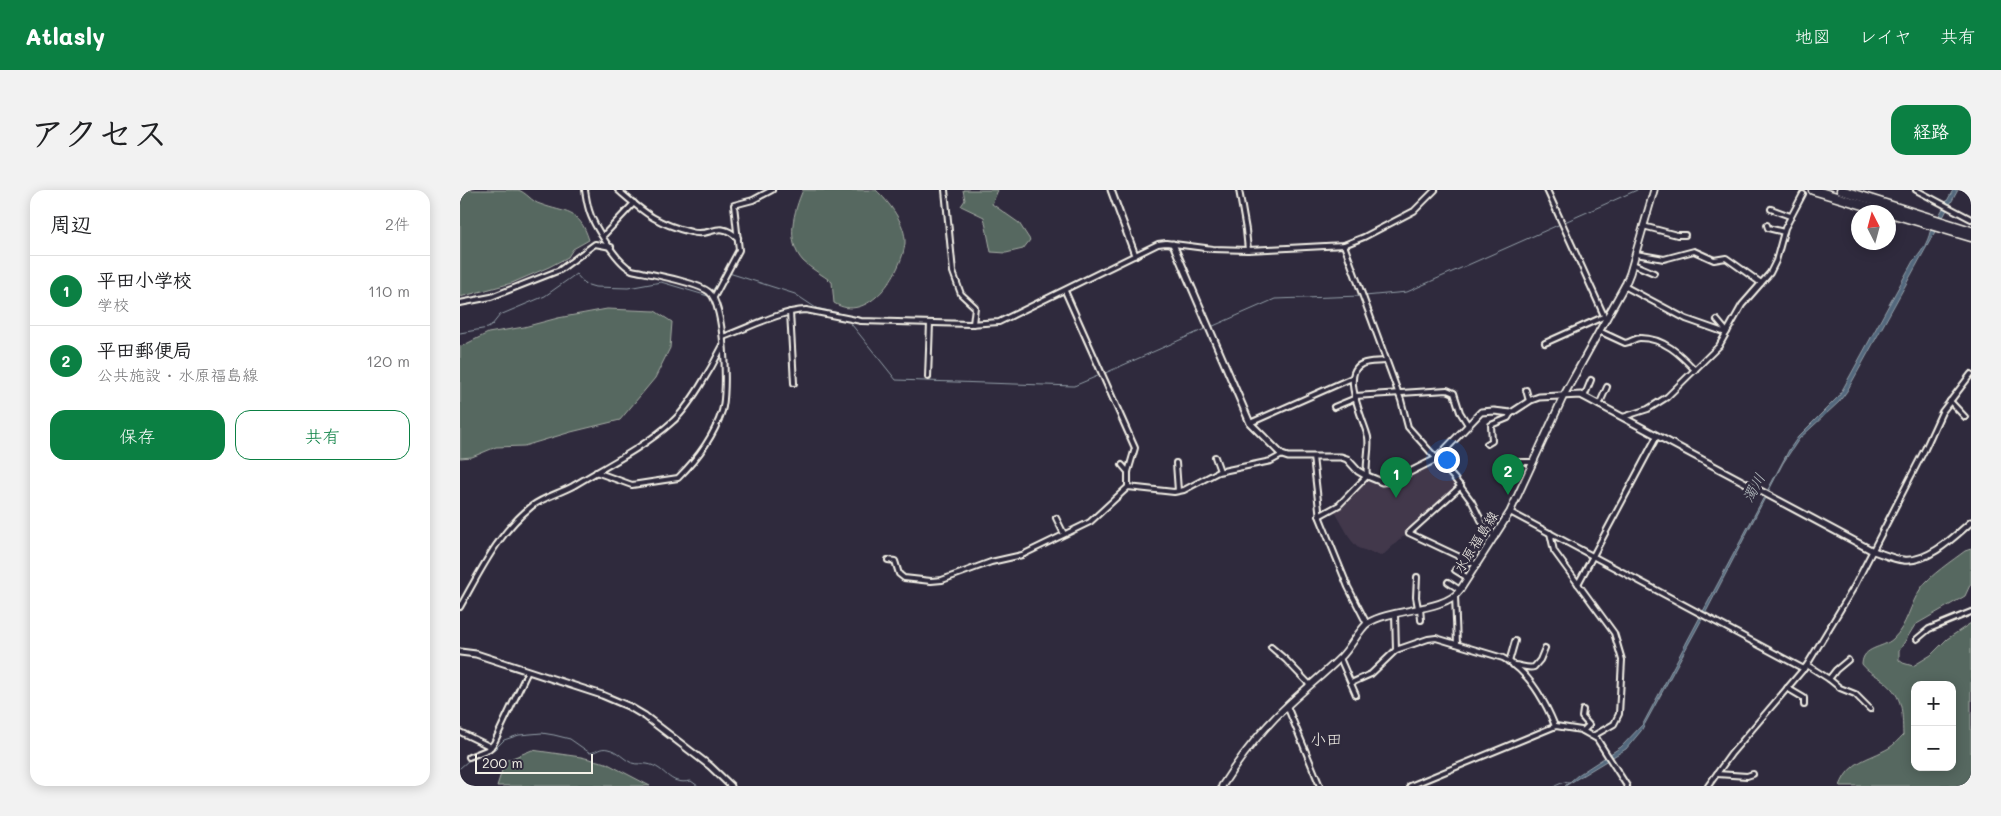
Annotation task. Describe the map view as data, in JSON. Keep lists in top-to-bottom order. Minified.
{"streets":{"main road":["水原福島線"]},"districts":["小田"],"water":["濁川"],"scale_bar":"200 m","north":"top","page":{"header":"Atlasly","nav":["地図","レイヤ","共有"],"title":"アクセス","buttons":["経路",["保存","共有"]],"heading":["周辺","2件"],"list":[{"mark":"1","name":"平田小学校","note":"学校","value":"110 m"},{"mark":"2","name":"平田郵便局","note":"公共施設 · 水原福島線","value":"120 m"}],"pins":["2","1"],"map_buttons":["+","−"],"scale":"200 m"}}
